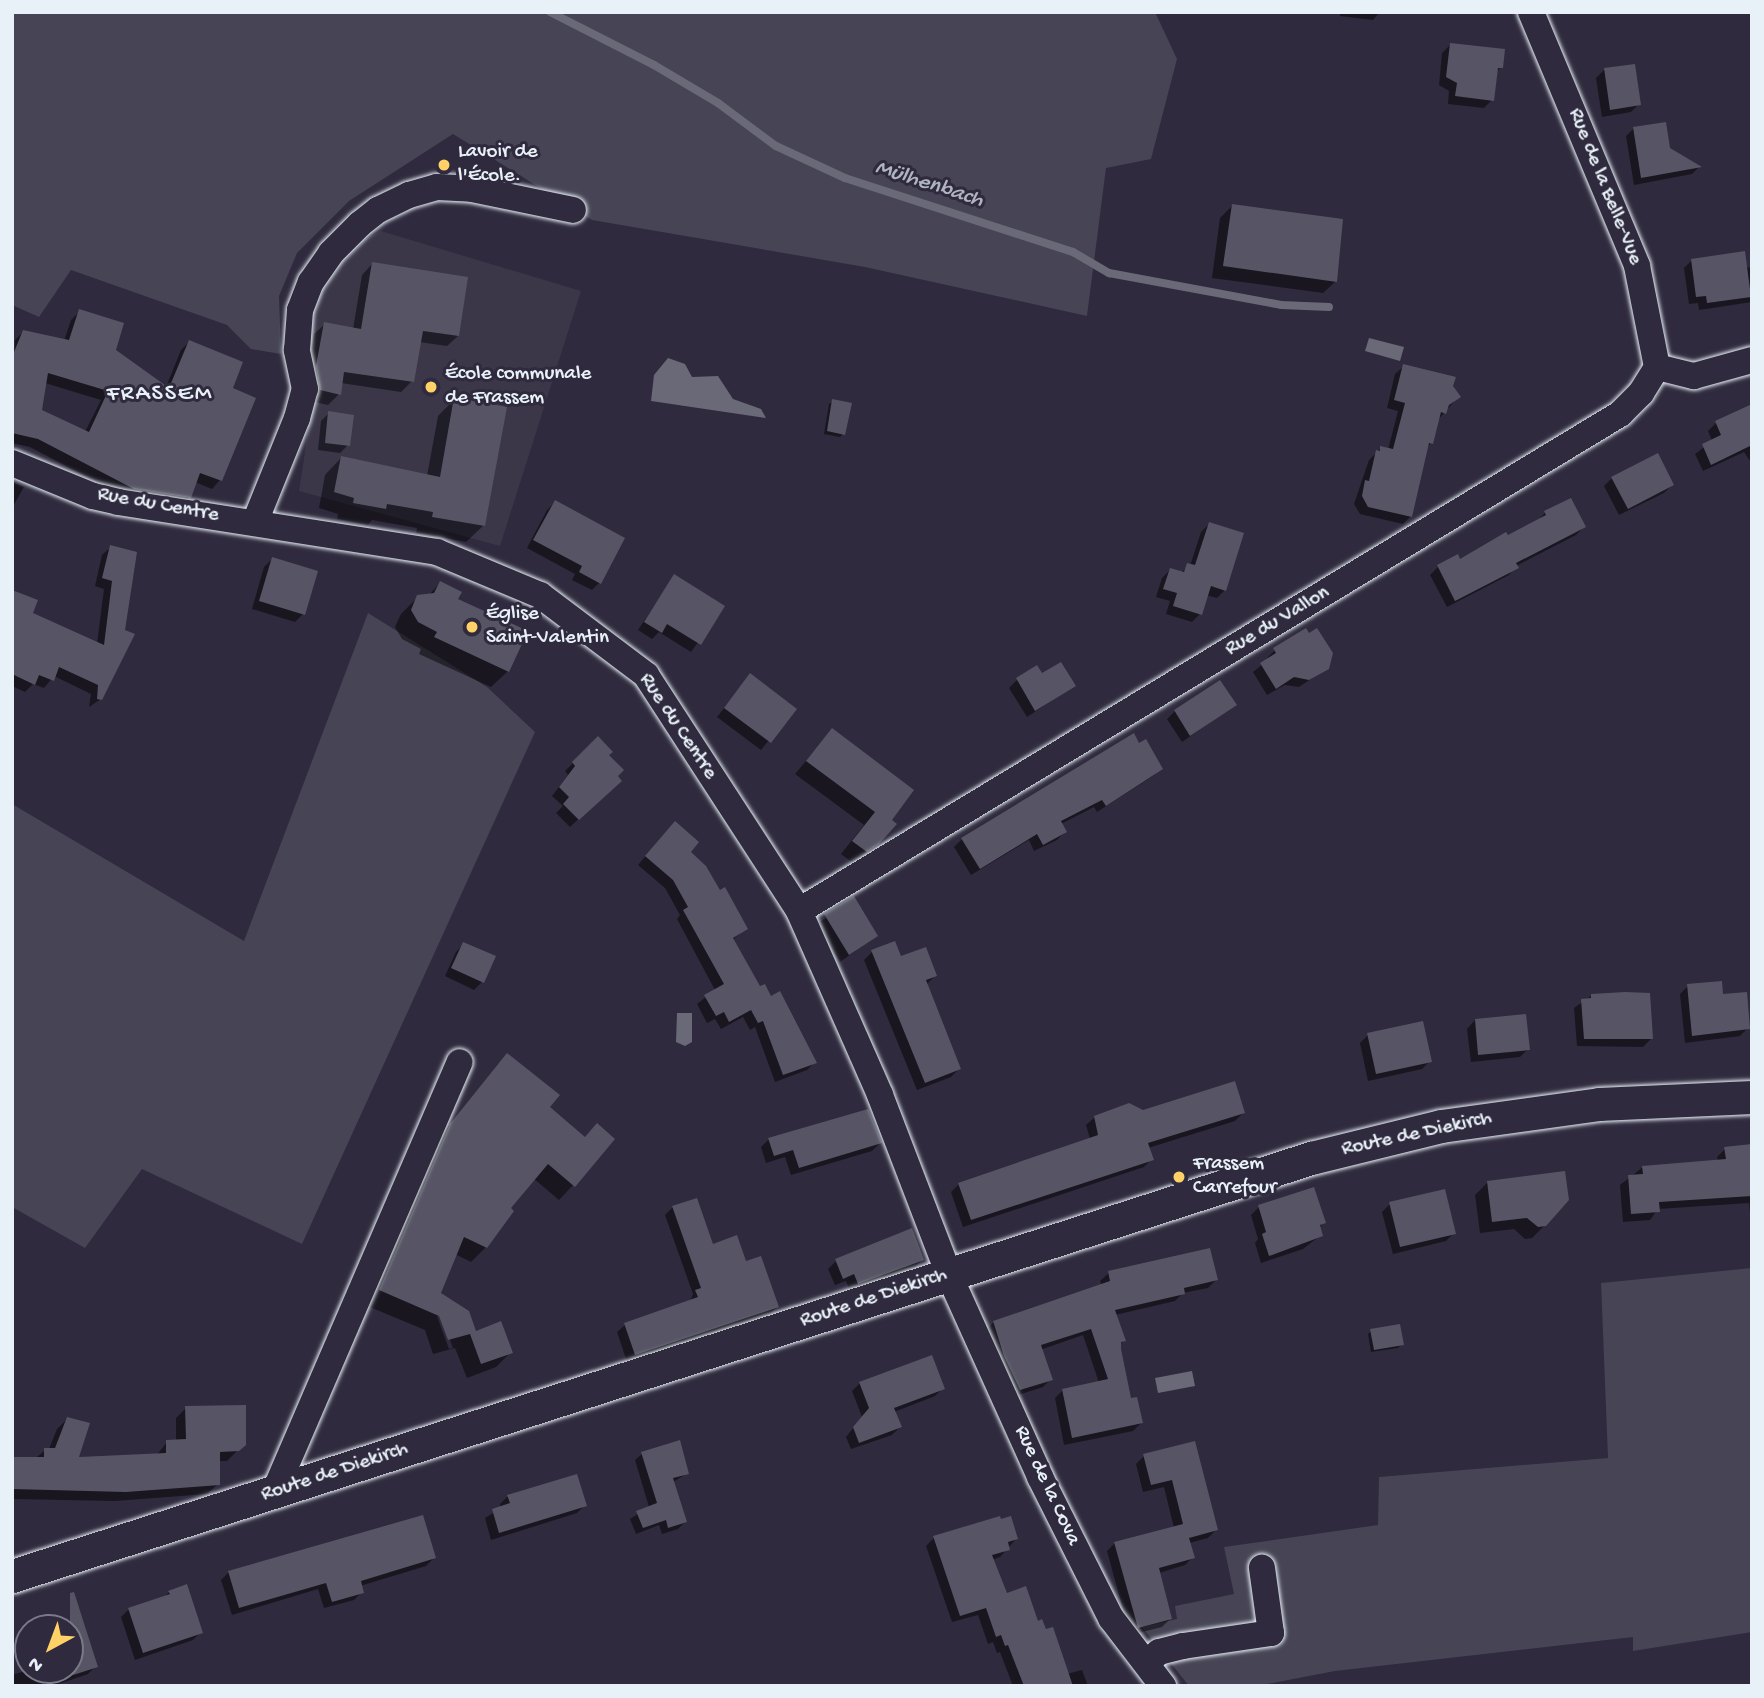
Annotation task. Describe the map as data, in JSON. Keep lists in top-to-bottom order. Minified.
{"streets":{"main road":["Route de Diekirch"],"street":["Rue de la Belle-Vue","Rue du Centre","Rue du Vallon","Rue de la Cova"]},"crossings":[["Rue de la Belle-Vue","Rue du Vallon"],["Rue du Centre","Rue du Vallon"],["Rue du Centre","Route de Diekirch"],["Rue du Centre","Rue de la Cova"],["Route de Diekirch","Rue de la Cova"]],"districts":["FRASSEM"],"water":["Mülhenbach"],"places":["Lavoir de l'École.","École communale de Frassem","Église Saint-Valentin","Frassem Carrefour"],"north":"bottom left"}
